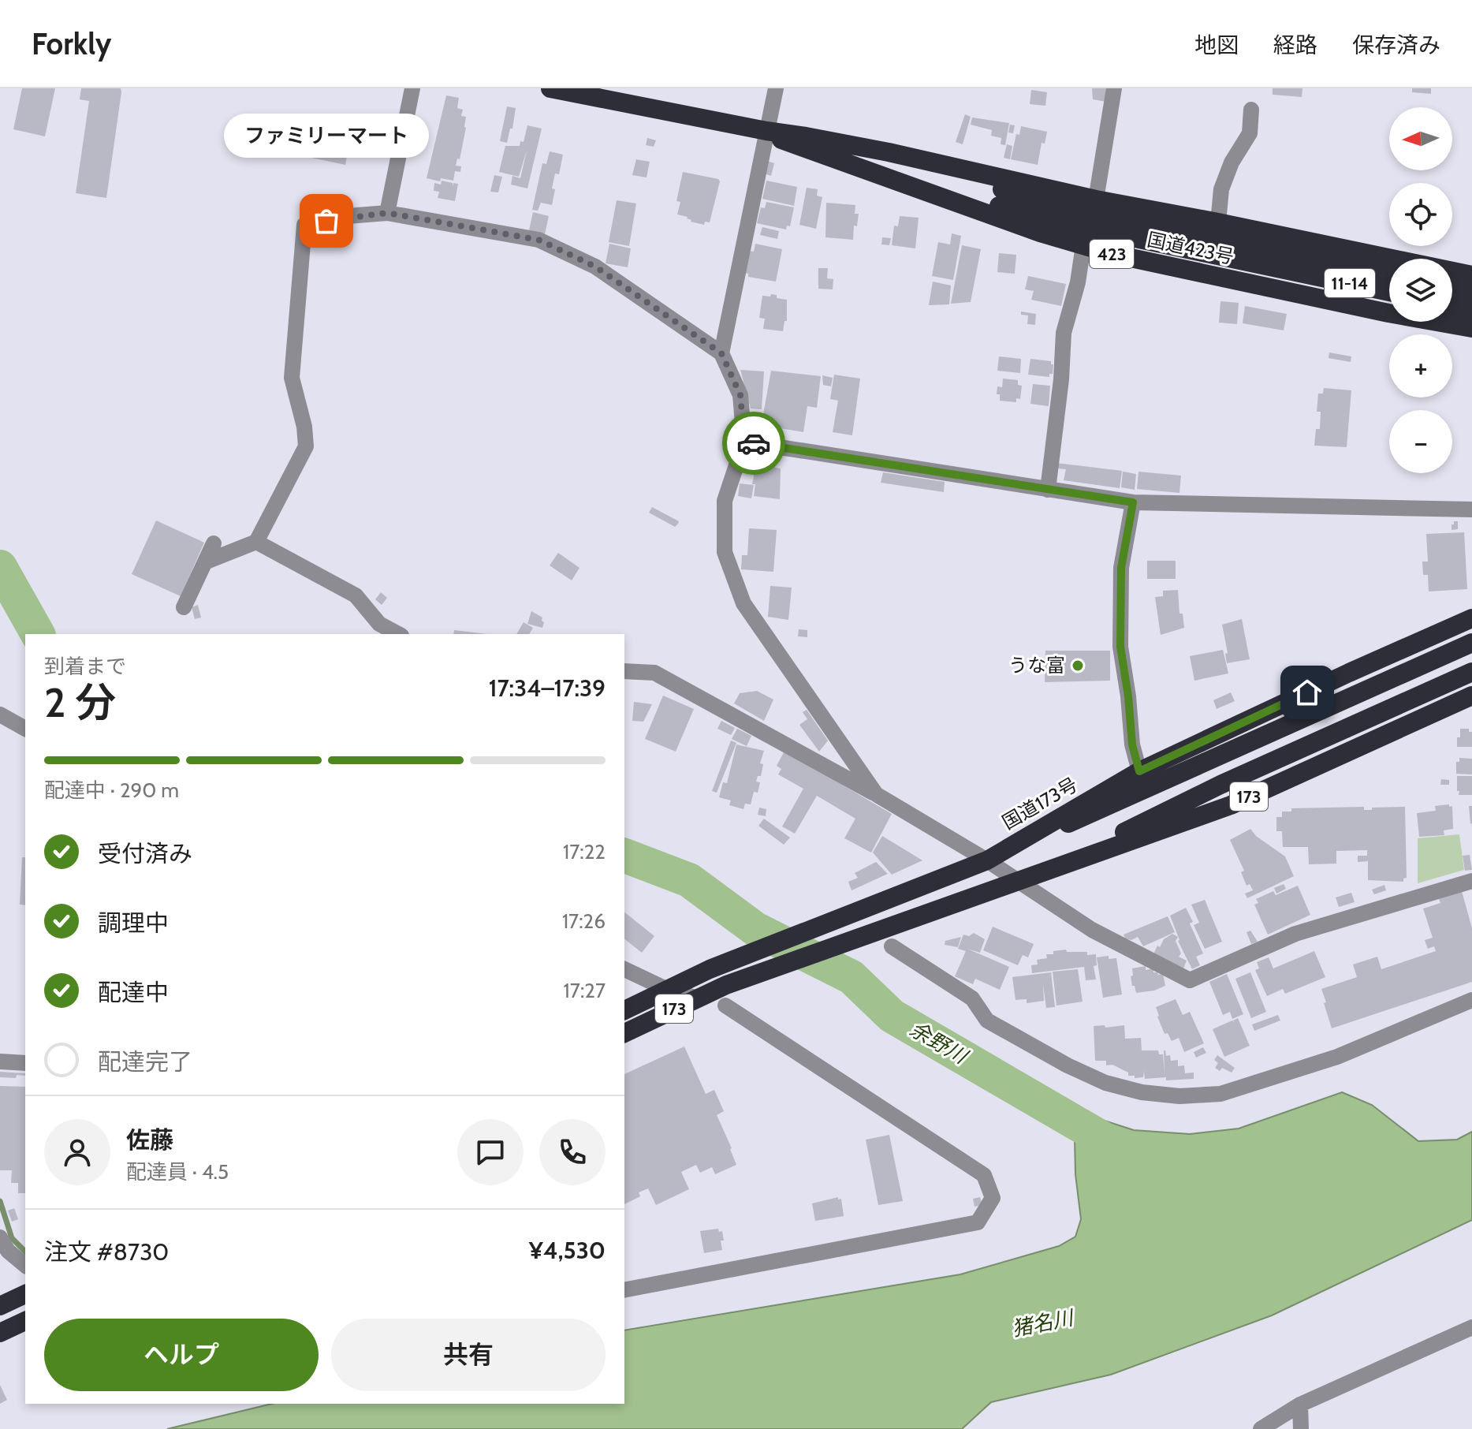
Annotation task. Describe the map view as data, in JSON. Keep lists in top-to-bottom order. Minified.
{"streets":{"highway":["国道423号","423","11-14","173","国道173号"]},"crossings":[["国道423号","11-14"]],"water":["余野川","猪名川"],"places":["ファミリーマート","うな富"],"north":"left","page":{"header":"Forkly","nav":["地図","経路","保存済み"],"map_buttons":["+","−"],"bubble":"ファミリーマート","heading":["2 分","到着まで","17:34–17:39"],"panel":["佐藤","配達員 · 4.5","注文 #8730","¥4,530"],"bar":"配達中 · 290 m","list":[["受付済み","17:22"],["調理中","17:26"],["配達中","17:27"],"配達完了"],"buttons":["ヘルプ","共有"]}}
